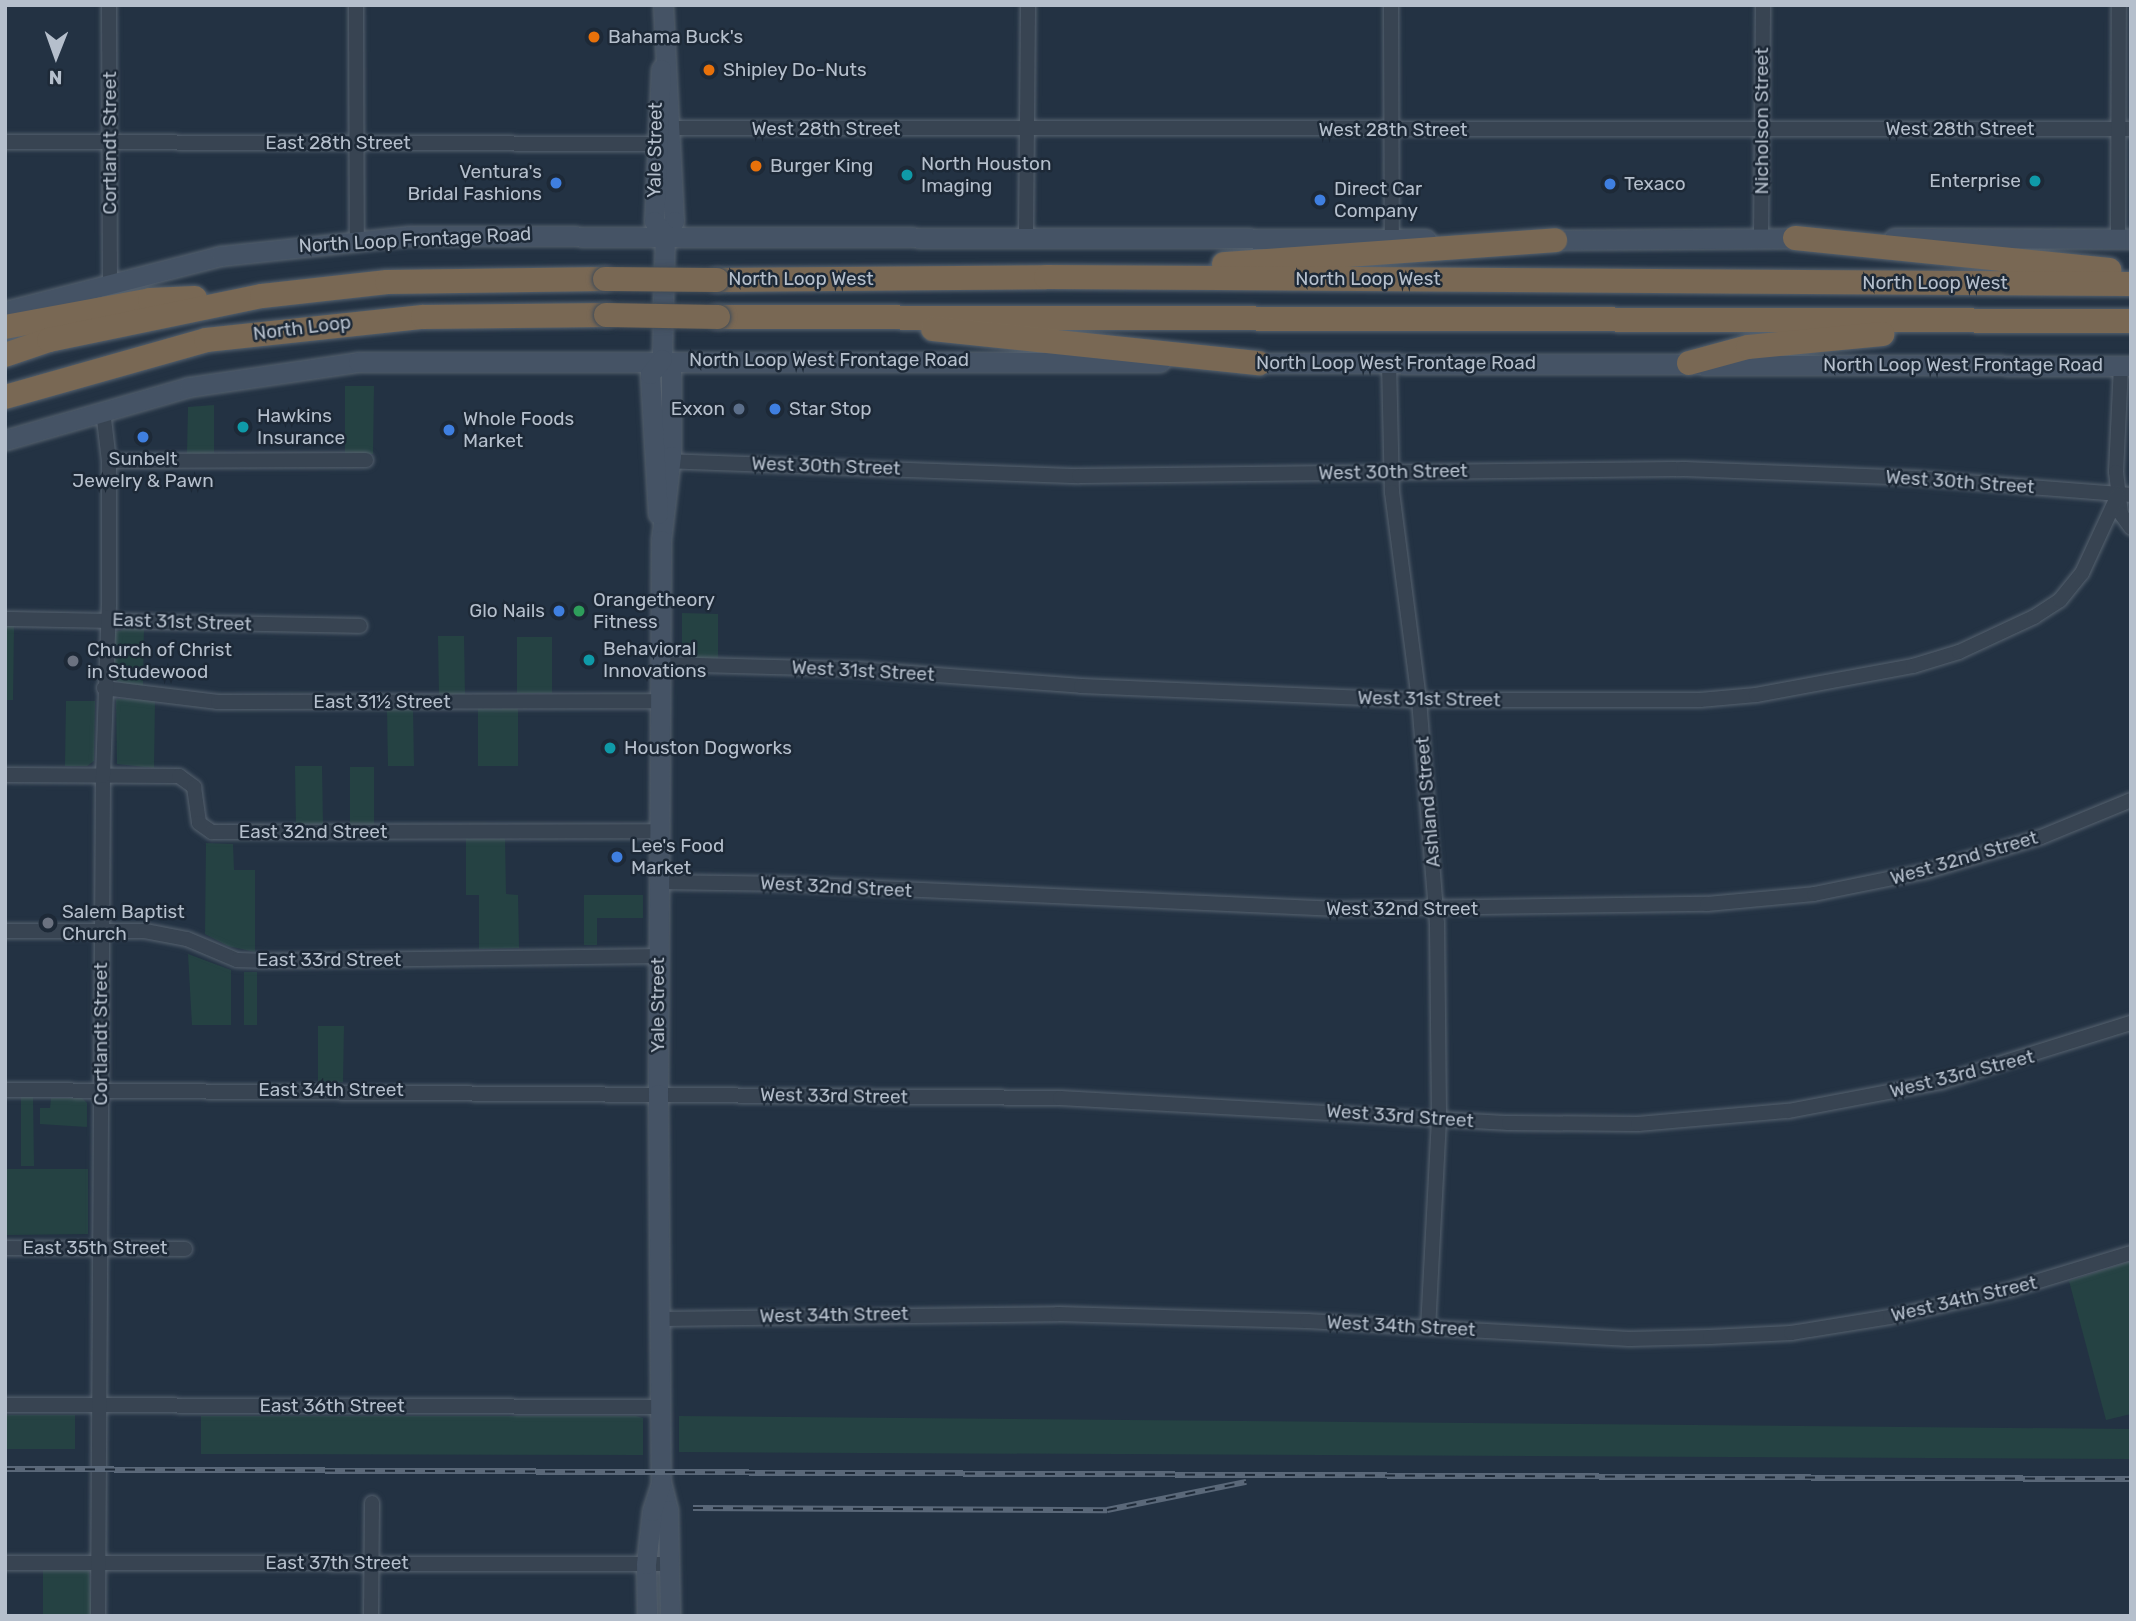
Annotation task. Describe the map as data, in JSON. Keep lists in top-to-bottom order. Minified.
{"streets":{"highway":["North Loop West","North Loop"],"main road":["Yale Street","North Loop Frontage Road","North Loop West Frontage Road"],"street":["Nicholson Street","West 28th Street","Cortlandt Street","East 28th Street","West 30th Street","East 31st Street","West 31st Street","East 31½ Street","Ashland Street","East 32nd Street","West 32nd Street","East 33rd Street","West 33rd Street","East 34th Street","East 35th Street","West 34th Street","East 36th Street","East 37th Street"]},"crossings":[["Nicholson Street","West 28th Street"],["West 28th Street","East 28th Street"],["West 28th Street","Yale Street"],["Cortlandt Street","East 28th Street"],["Cortlandt Street","North Loop Frontage Road"],["Cortlandt Street","East 31st Street"],["Cortlandt Street","East 31½ Street"],["Cortlandt Street","East 32nd Street"],["Cortlandt Street","East 33rd Street"],["Cortlandt Street","East 34th Street"],["Cortlandt Street","East 35th Street"],["Cortlandt Street","East 36th Street"],["Cortlandt Street","East 37th Street"],["East 28th Street","Yale Street"],["Yale Street","North Loop Frontage Road"],["Yale Street","North Loop West Frontage Road"],["Yale Street","West 30th Street"],["Yale Street","West 31st Street"],["Yale Street","East 31½ Street"],["Yale Street","East 32nd Street"],["Yale Street","West 32nd Street"],["Yale Street","East 33rd Street"],["Yale Street","West 33rd Street"],["Yale Street","East 34th Street"],["Yale Street","West 34th Street"],["Yale Street","East 36th Street"],["Yale Street","East 37th Street"],["North Loop West","North Loop"],["North Loop West Frontage Road","Ashland Street"],["West 30th Street","West 31st Street"],["West 30th Street","Ashland Street"],["West 31st Street","Ashland Street"],["Ashland Street","West 32nd Street"],["Ashland Street","West 33rd Street"],["Ashland Street","West 34th Street"],["West 33rd Street","East 34th Street"]],"places":["Bahama Buck's","Shipley Do-Nuts","Burger King","North Houston Imaging","Enterprise","Ventura's Bridal Fashions","Texaco","Direct Car Company","Exxon","Star Stop","Hawkins Insurance","Whole Foods Market","Sunbelt Jewelry & Pawn","Glo Nails","Orangetheory Fitness","Behavioral Innovations","Church of Christ in Studewood","Houston Dogworks","Lee's Food Market","Salem Baptist Church"],"north":"bottom"}
